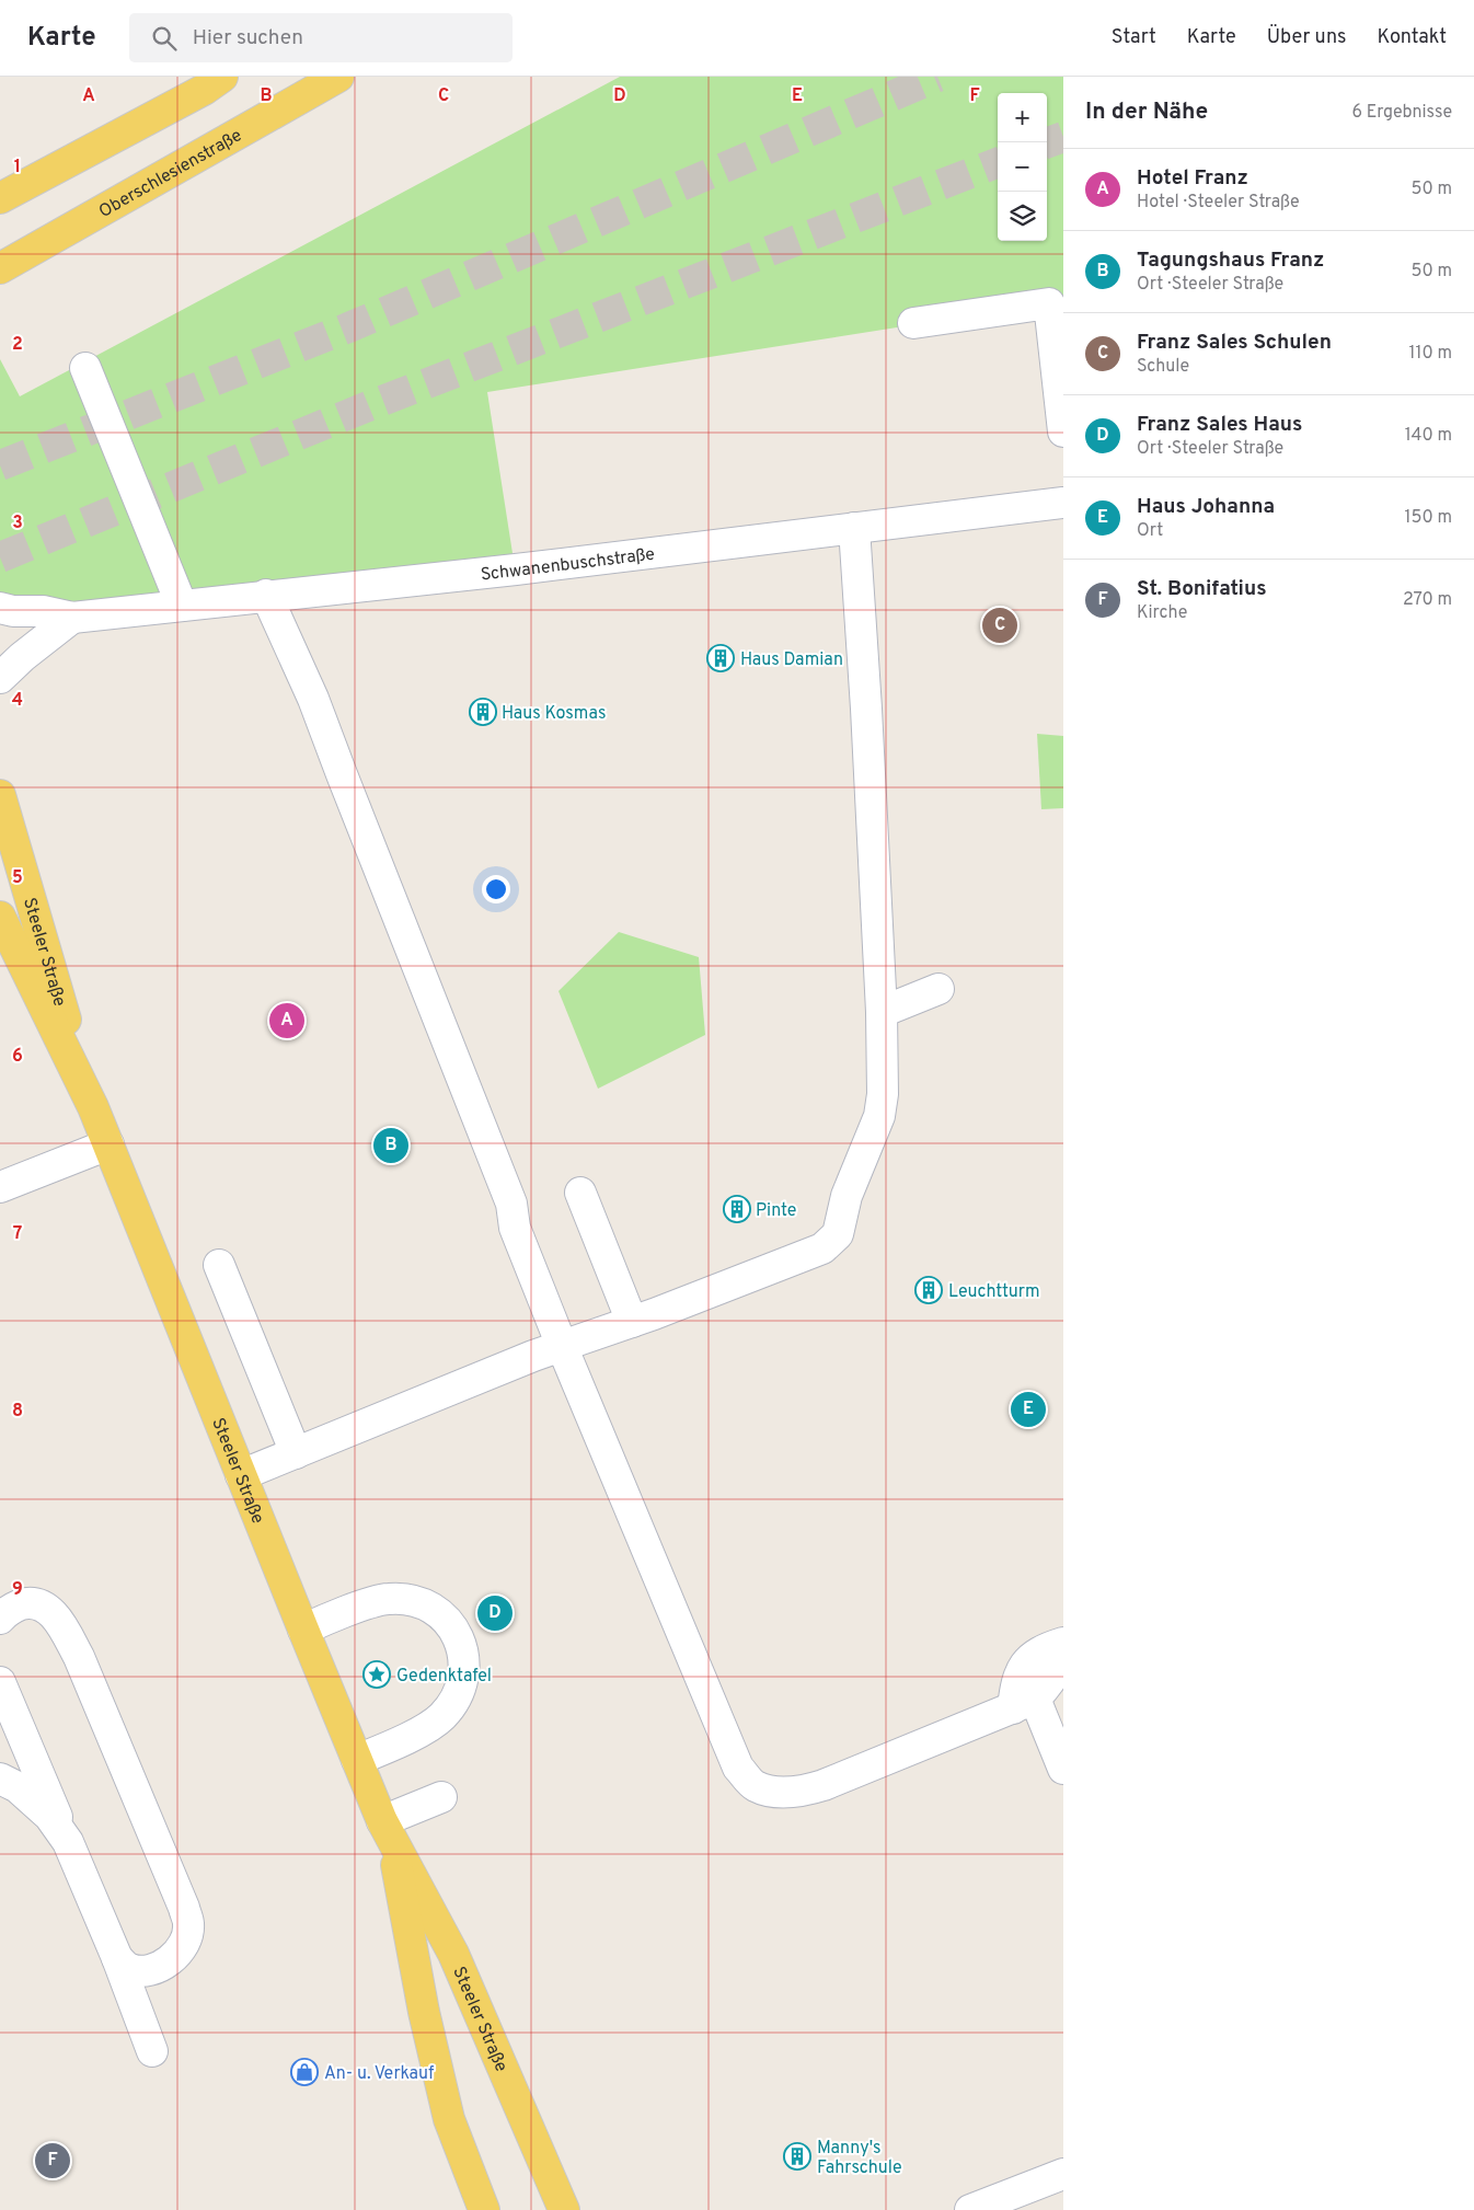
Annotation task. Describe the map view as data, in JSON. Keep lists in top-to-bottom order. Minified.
{"streets":{"main road":["Oberschlesienstraße","Steeler Straße"],"street":["Schwanenbuschstraße"]},"places":{"building":["Haus Damian","Haus Kosmas","Pinte","Leuchtturm","Manny's Fahrschule"],"place":["Gedenktafel"],"shop":["An- u. Verkauf"]},"page":{"header":"Karte","search":"Hier suchen","nav":["Start","Karte","Über uns","Kontakt"],"heading":["In der Nähe","6 Ergebnisse"],"map_buttons":["+","−"],"list":[{"mark":"A","name":"Hotel Franz","note":"Hotel · Steeler Straße","value":"50 m"},{"mark":"B","name":"Tagungshaus Franz","note":"Ort · Steeler Straße","value":"50 m"},{"mark":"C","name":"Franz Sales Schulen","note":"Schule","value":"110 m"},{"mark":"D","name":"Franz Sales Haus","note":"Ort · Steeler Straße","value":"140 m"},{"mark":"E","name":"Haus Johanna","note":"Ort","value":"150 m"},{"mark":"F","name":"St. Bonifatius","note":"Kirche","value":"270 m"}],"pins":["C","A","B","E","D","F"]},"grid":{"columns":["A","B","C","D","E","F"],"rows":["1","2","3","4","5","6","7","8","9"]}}
